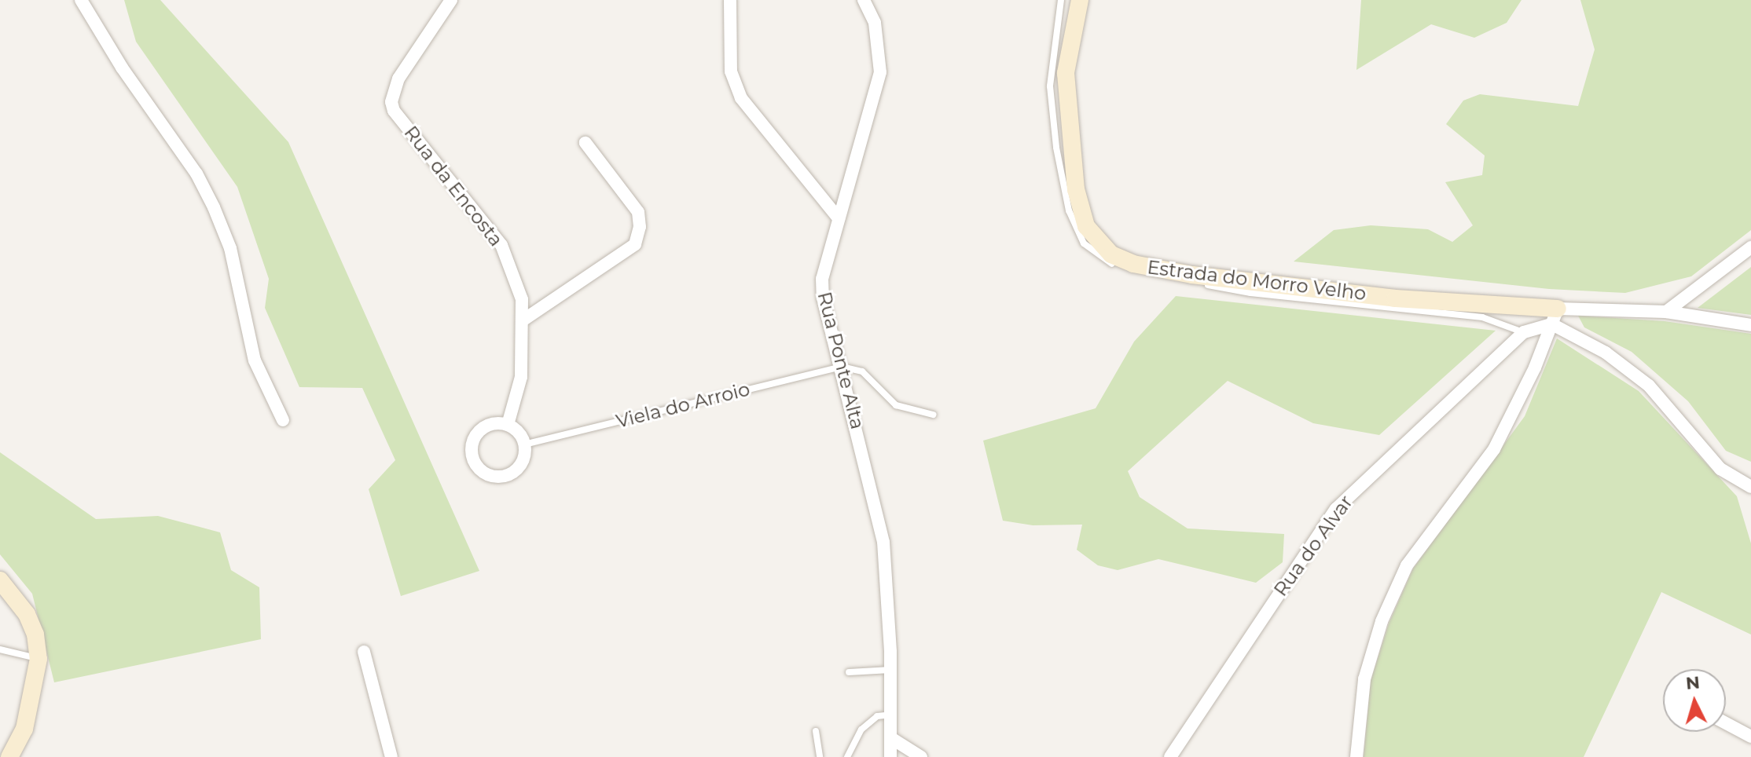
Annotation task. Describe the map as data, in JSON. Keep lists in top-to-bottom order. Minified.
{"streets":{"street":["Rua da Encosta","Estrada do Morro Velho","Rua Ponte Alta","Rua do Alvar"],"lane":["Viela do Arroio"]},"crossings":[["Rua da Encosta","Viela do Arroio"],["Estrada do Morro Velho","Rua do Alvar"],["Rua Ponte Alta","Viela do Arroio"]],"north":"top"}
